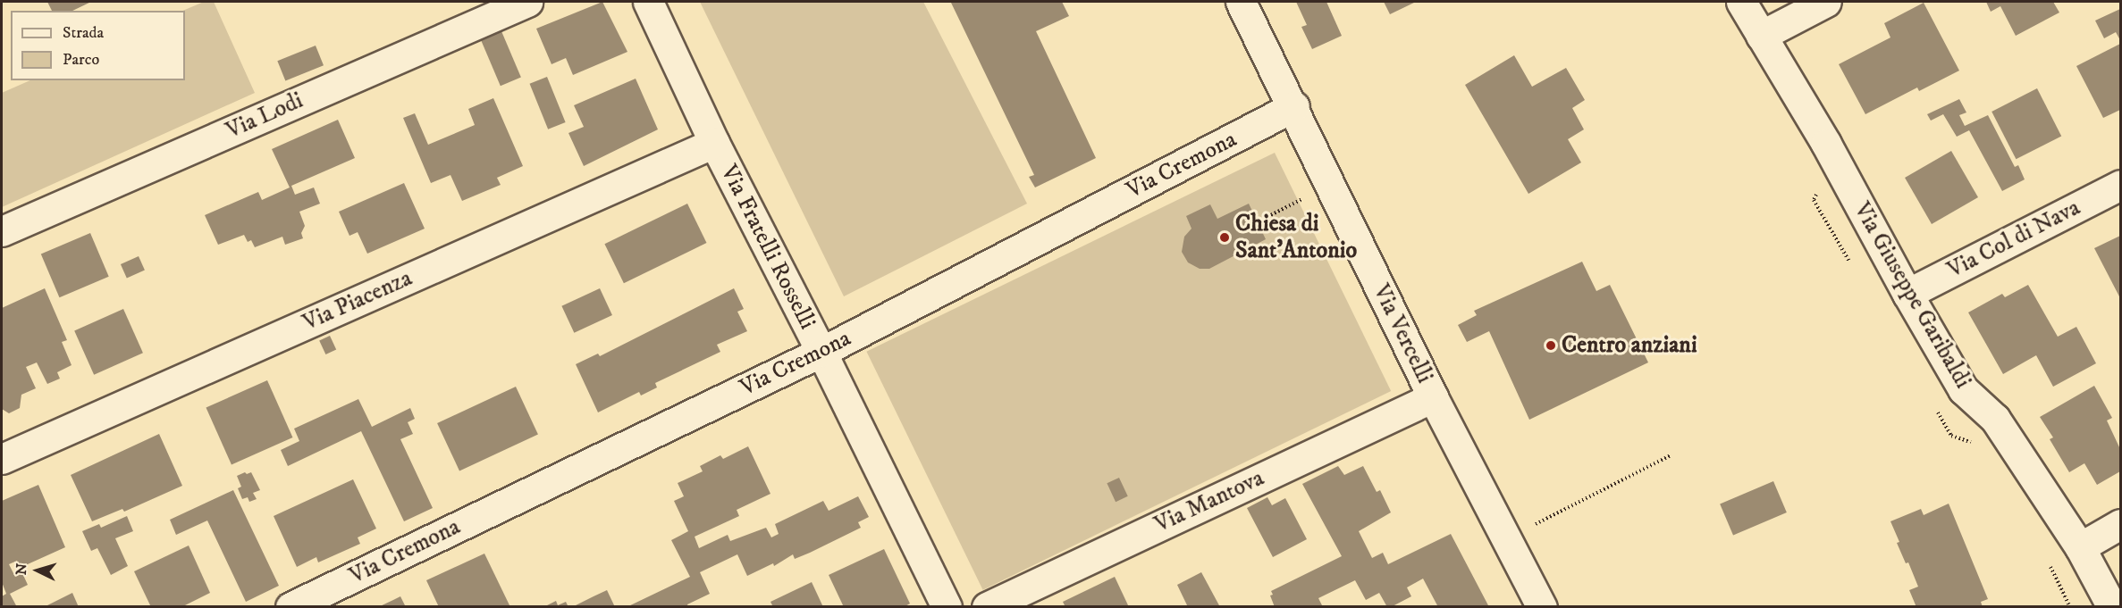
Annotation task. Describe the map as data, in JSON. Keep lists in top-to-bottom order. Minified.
{"streets":{"street":["Via Lodi","Via Cremona","Via Col di Nava","Via Fratelli Rosselli","Via Giuseppe Garibaldi","Via Piacenza","Via Vercelli","Via Mantova"]},"crossings":[["Via Cremona","Via Fratelli Rosselli"],["Via Cremona","Via Vercelli"],["Via Col di Nava","Via Giuseppe Garibaldi"],["Via Fratelli Rosselli","Via Piacenza"],["Via Vercelli","Via Mantova"]],"places":["Chiesa di Sant'Antonio","Centro anziani"],"legend":["Strada","Parco"],"north":"left"}
